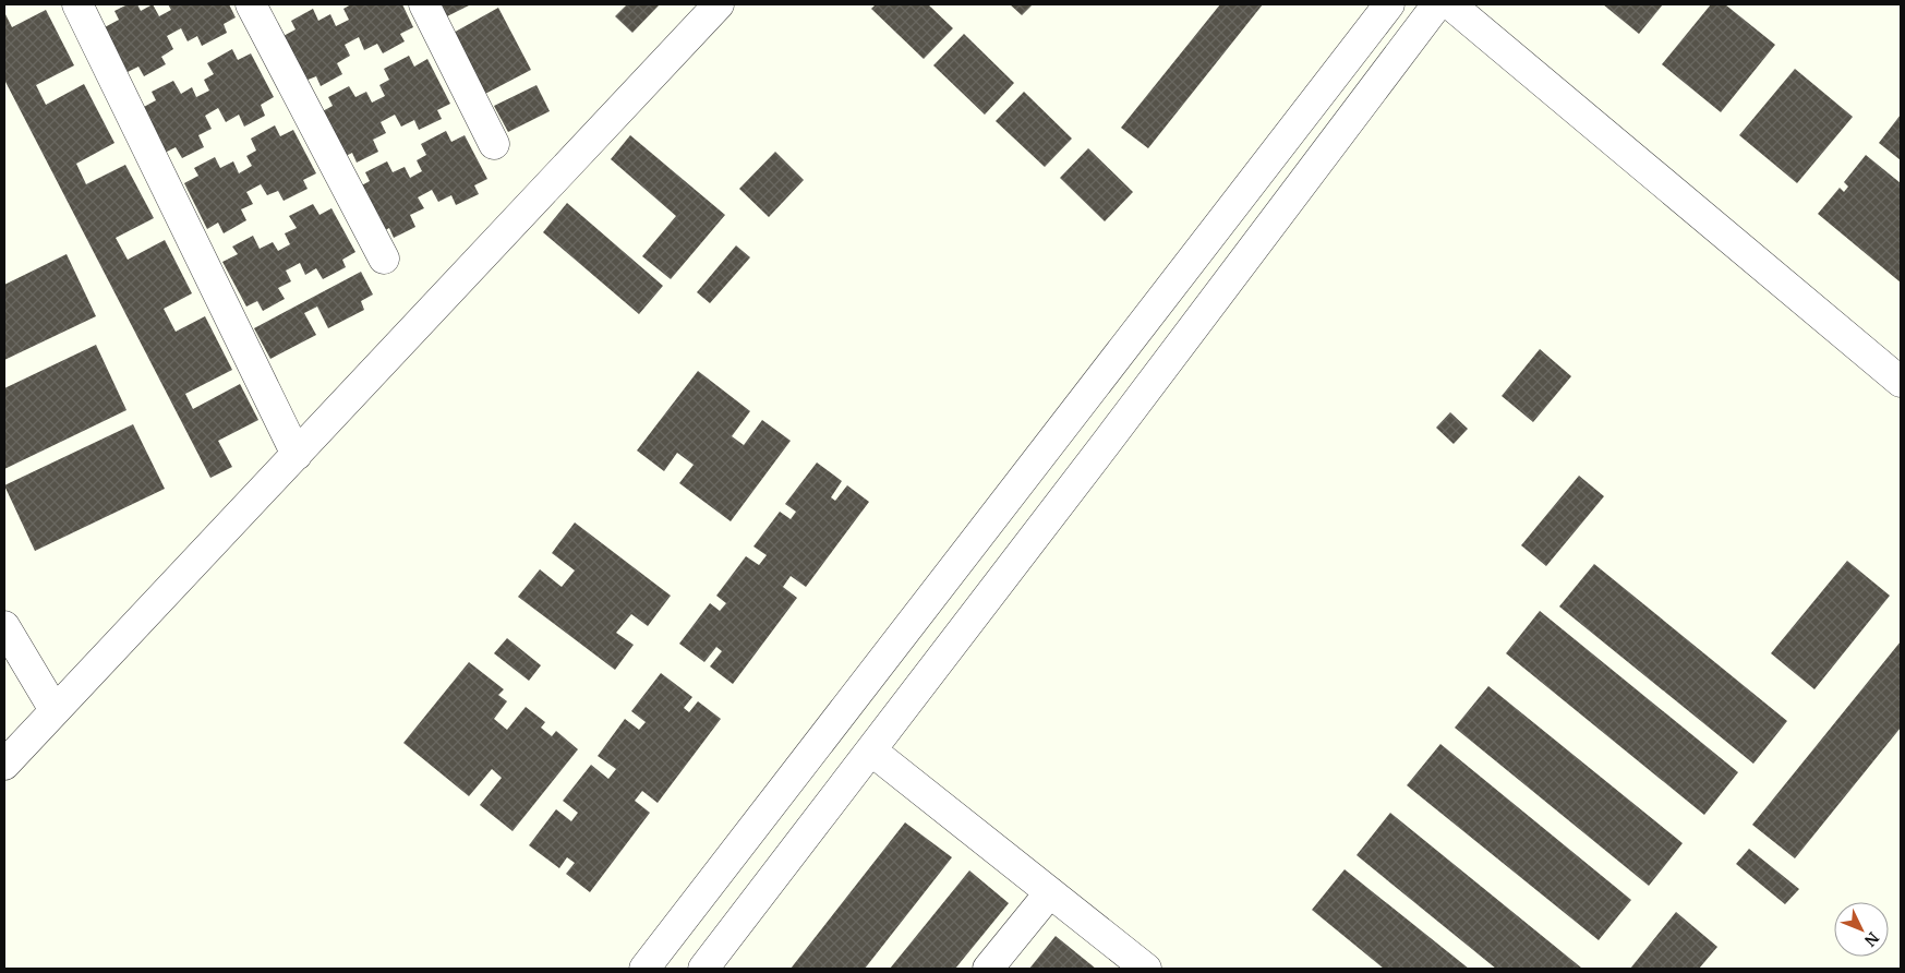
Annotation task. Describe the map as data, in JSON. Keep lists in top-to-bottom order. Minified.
{"north":"bottom right"}
